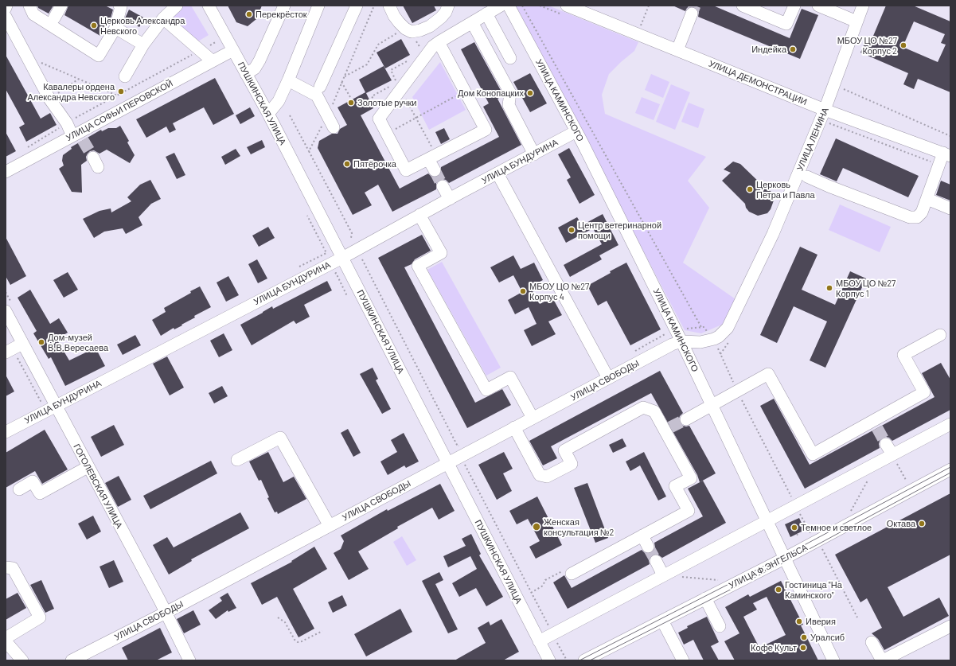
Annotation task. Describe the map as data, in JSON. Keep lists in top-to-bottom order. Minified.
{"streets":{"street":["УЛИЦА ДЕМОНСТРАЦИИ","УЛИЦА КАМИНСКОГО","ПУШКИНСКАЯ УЛИЦА","УЛИЦА СОФЬИ ПЕРОВСКОЙ","УЛИЦА ЛЕНИНА","УЛИЦА БУНДУРИНА","УЛИЦА СВОБОДЫ","ГОГОЛЕВСКАЯ УЛИЦА","УЛИЦА Ф.ЭНГЕЛЬСА"]},"crossings":[["УЛИЦА ДЕМОНСТРАЦИИ","УЛИЦА ЛЕНИНА"],["УЛИЦА КАМИНСКОГО","УЛИЦА ЛЕНИНА"],["УЛИЦА КАМИНСКОГО","УЛИЦА БУНДУРИНА"],["УЛИЦА КАМИНСКОГО","УЛИЦА СВОБОДЫ"],["УЛИЦА КАМИНСКОГО","УЛИЦА Ф.ЭНГЕЛЬСА"],["ПУШКИНСКАЯ УЛИЦА","УЛИЦА СОФЬИ ПЕРОВСКОЙ"],["ПУШКИНСКАЯ УЛИЦА","УЛИЦА БУНДУРИНА"],["ПУШКИНСКАЯ УЛИЦА","УЛИЦА СВОБОДЫ"],["УЛИЦА ЛЕНИНА","УЛИЦА СВОБОДЫ"],["УЛИЦА БУНДУРИНА","ГОГОЛЕВСКАЯ УЛИЦА"],["УЛИЦА СВОБОДЫ","ГОГОЛЕВСКАЯ УЛИЦА"]],"places":["Перекрёсток","Церковь Александра Невского","МБОУ ЦО №27 Корпус 2","Индейка","Кавалеры ордена Александра Невского","Дом Конопацких","Золотые ручки","Пятёрочка","Церковь Петра и Павла","Центр ветеринарной помощи","МБОУ ЦО №27 Корпус 1","МБОУ ЦО №27 Корпус 4","Дом-музей В.В.Вересаева","Октава","Женская консультация №2","Темное и светлое","Гостиница \"На Каминского\"","Иверия","Уралсиб","Кофе Культ"]}
